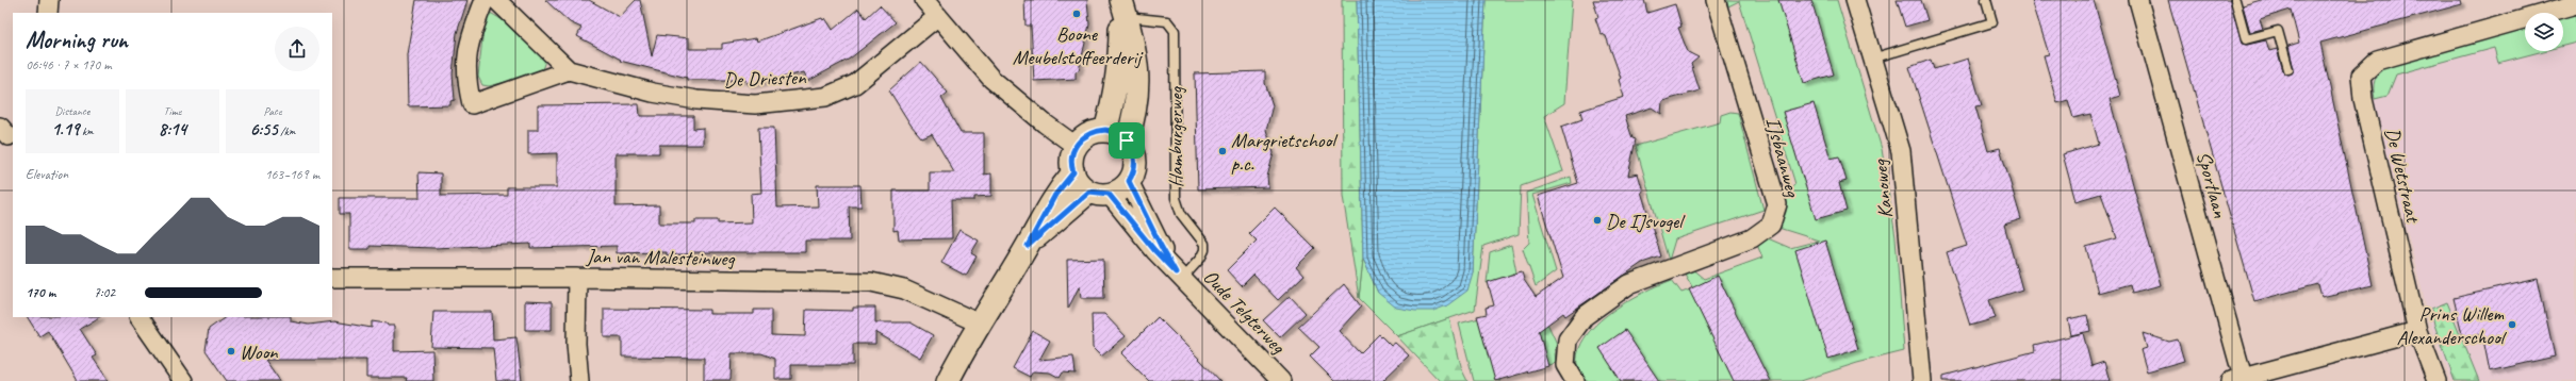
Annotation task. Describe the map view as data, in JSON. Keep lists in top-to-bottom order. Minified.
{"streets":{"street":["De Driesten","Hamburgerweg","IJsbaanweg","De Wetstraat","Sportlaan","Kanoweg","Jan van Malesteinweg","Oude Telgterweg"]},"crossings":[["Hamburgerweg","Oude Telgterweg"]],"places":["Boone Meubelstoffeerderij","Margrietschool p.c.","De IJsvogel","Prins Willem Alexanderschool","Woon"],"page":{"heading":["Morning run","06:46 · 7 × 170 m"],"stats":[["Distance","1.19 km"],["Time","8:14"],["Pace","6:55 /km"]],"chart":["Elevation","163–169 m"],"list":[{"name":"170 m","note":"7:02"}]}}
